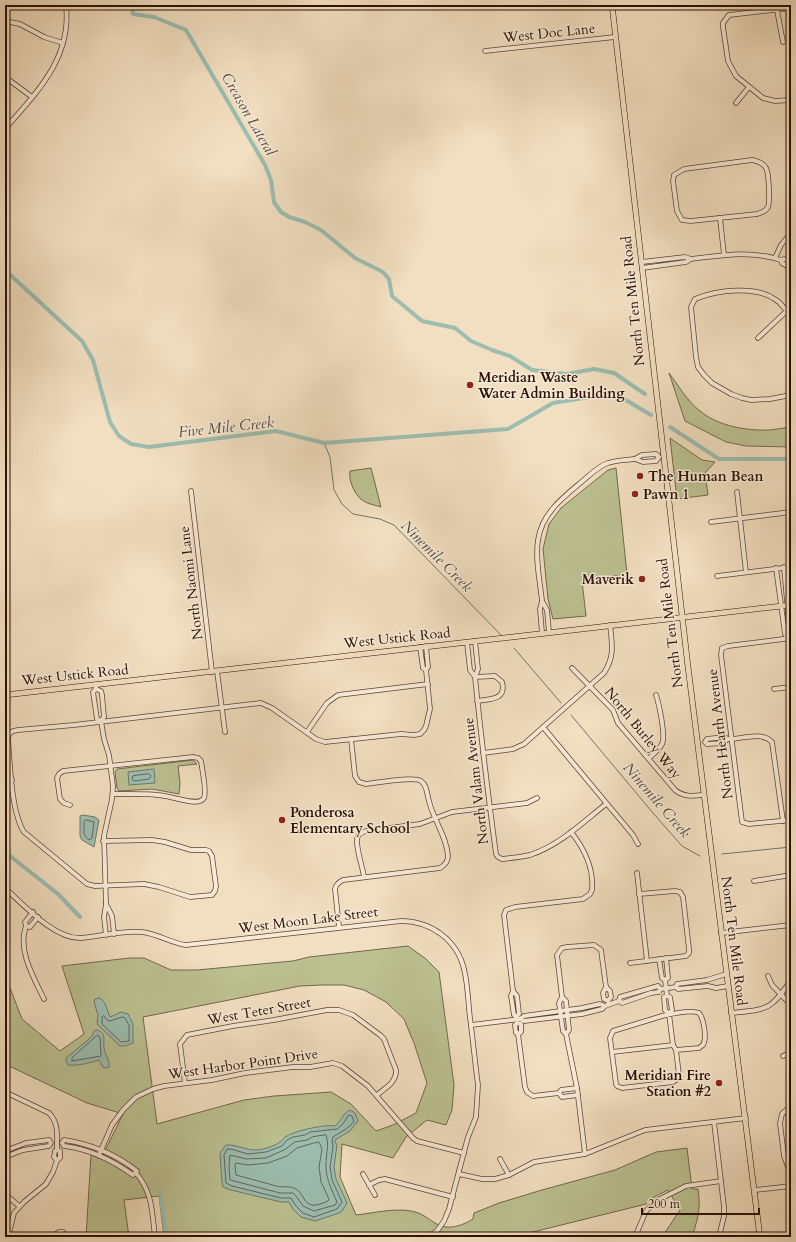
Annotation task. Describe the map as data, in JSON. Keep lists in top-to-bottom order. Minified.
{"streets":{"main road":["North Ten Mile Road","West Ustick Road"],"street":["West Doc Lane","North Naomi Lane","North Burley Way","North Hearth Avenue","North Valam Avenue","West Moon Lake Street","West Teter Street","West Harbor Point Drive"]},"crossings":[["West Doc Lane","North Ten Mile Road"],["North Ten Mile Road","West Ustick Road"],["North Ten Mile Road","North Burley Way"],["North Naomi Lane","West Ustick Road"],["West Ustick Road","North Valam Avenue"],["West Teter Street","West Harbor Point Drive"]],"water":["Creason Lateral","Five Mile Creek","Ninemile Creek"],"places":["Meridian Waste Water Admin Building","The Human Bean","Pawn 1","Maverik","Ponderosa Elementary School","Meridian Fire Station #2"],"scale_bar":"200 m"}
